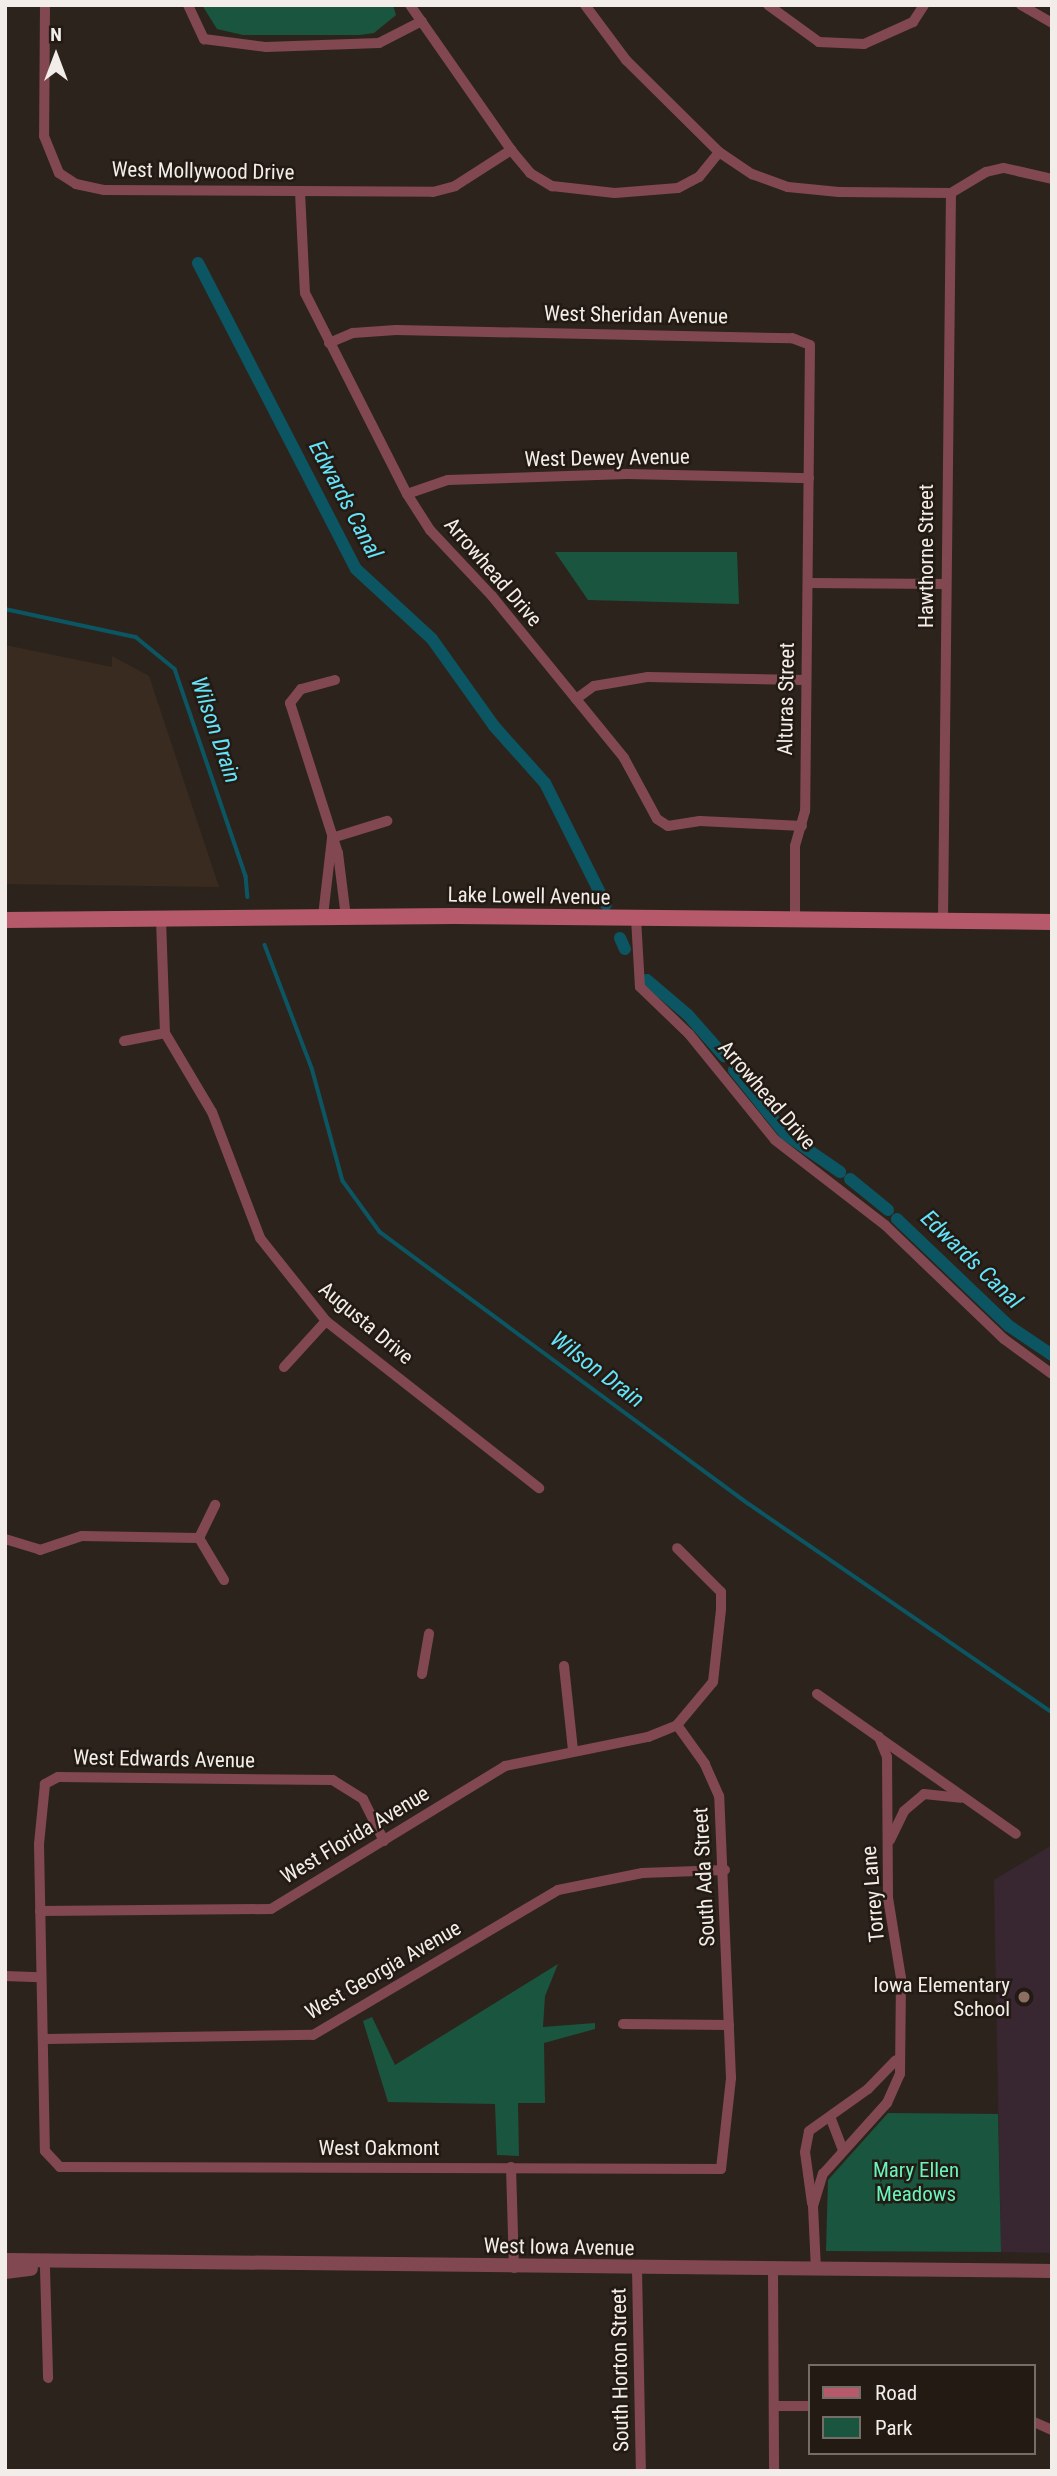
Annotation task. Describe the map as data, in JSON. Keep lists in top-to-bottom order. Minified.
{"streets":{"main road":["Lake Lowell Avenue"],"street":["West Mollywood Drive","West Sheridan Avenue","West Dewey Avenue","Hawthorne Street","Arrowhead Drive","Alturas Street","Augusta Drive","West Edwards Avenue","West Florida Avenue","South Ada Street","Torrey Lane","West Georgia Avenue","West Oakmont","West Iowa Avenue","South Horton Street"]},"crossings":[["West Mollywood Drive","Arrowhead Drive"],["West Sheridan Avenue","West Dewey Avenue"],["West Sheridan Avenue","Arrowhead Drive"],["West Sheridan Avenue","Alturas Street"],["West Dewey Avenue","Arrowhead Drive"],["West Dewey Avenue","Alturas Street"],["Hawthorne Street","Lake Lowell Avenue"],["Arrowhead Drive","Alturas Street"],["Arrowhead Drive","Lake Lowell Avenue"],["Alturas Street","Lake Lowell Avenue"],["Lake Lowell Avenue","Augusta Drive"],["West Edwards Avenue","West Florida Avenue"],["West Edwards Avenue","West Georgia Avenue"],["West Edwards Avenue","West Oakmont"],["West Florida Avenue","South Ada Street"],["South Ada Street","West Georgia Avenue"],["South Ada Street","West Oakmont"],["Torrey Lane","West Iowa Avenue"],["West Iowa Avenue","South Horton Street"]],"water":["Edwards Canal","Wilson Drain"],"parks":["Mary Ellen Meadows"],"places":["Iowa Elementary School"],"legend":["Road","Park"],"north":"top"}
